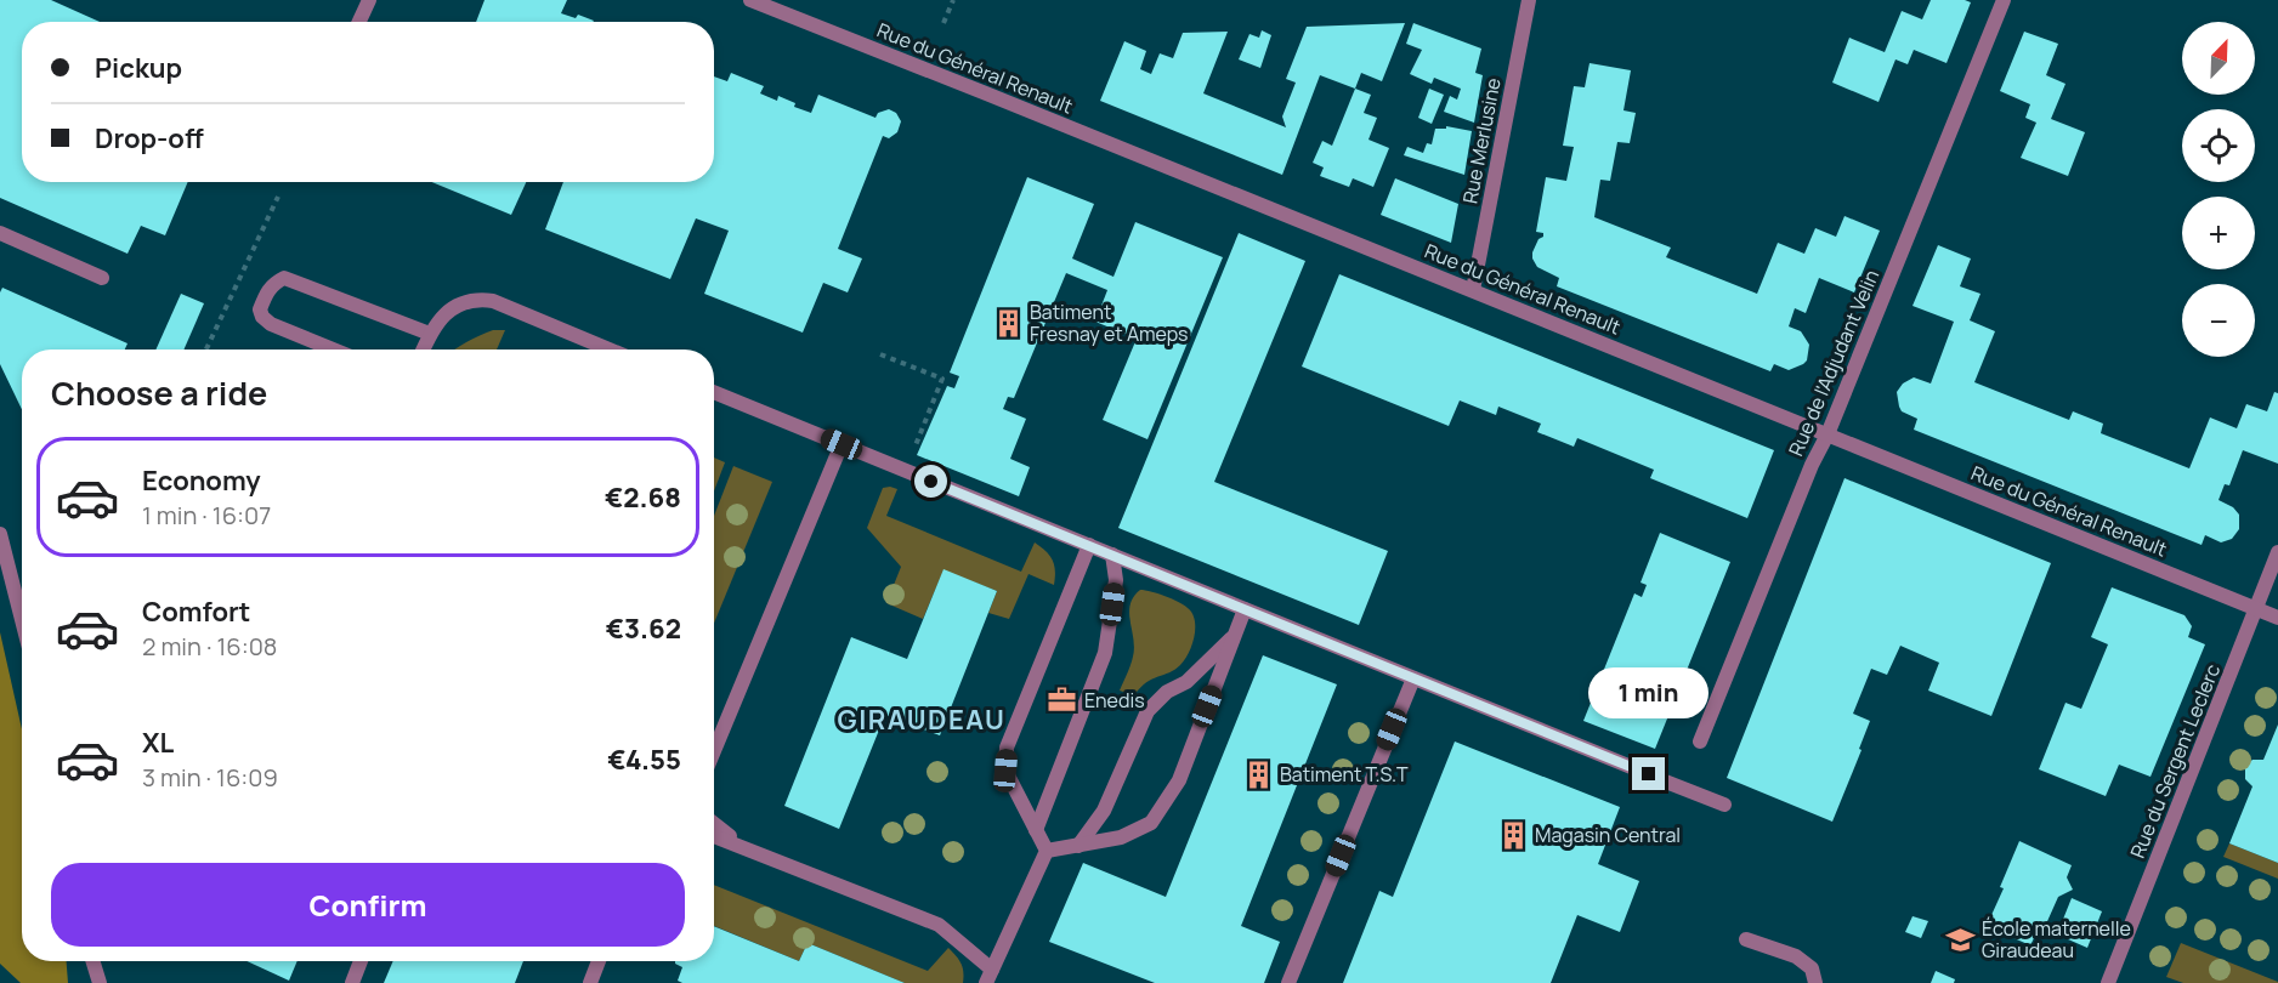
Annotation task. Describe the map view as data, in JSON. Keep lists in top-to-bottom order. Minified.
{"streets":{"street":["Rue du Général Renault","Rue Merlusine","Rue de l'Adjudant Velin","Rue du Sergent Leclerc"]},"crossings":[["Rue du Général Renault","Rue Merlusine"],["Rue du Général Renault","Rue de l'Adjudant Velin"],["Rue du Général Renault","Rue du Sergent Leclerc"]],"districts":["GIRAUDEAU"],"places":{"building":["Batiment Fresnay et Ameps","Batiment T.S.T","Magasin Central"],"office":["Enedis"],"school or university":["École maternelle Giraudeau"]},"north":"top right","page":{"map_buttons":["+","−"],"banner":["Pickup","Drop-off"],"heading":"Choose a ride","list":[{"name":"Economy","note":"1 min · 16:07","value":"€2.68"},{"name":"Comfort","note":"2 min · 16:08","value":"€3.62"},{"name":"XL","note":"3 min · 16:09","value":"€4.55"}],"bubble":"1 min","buttons":"Confirm"}}
